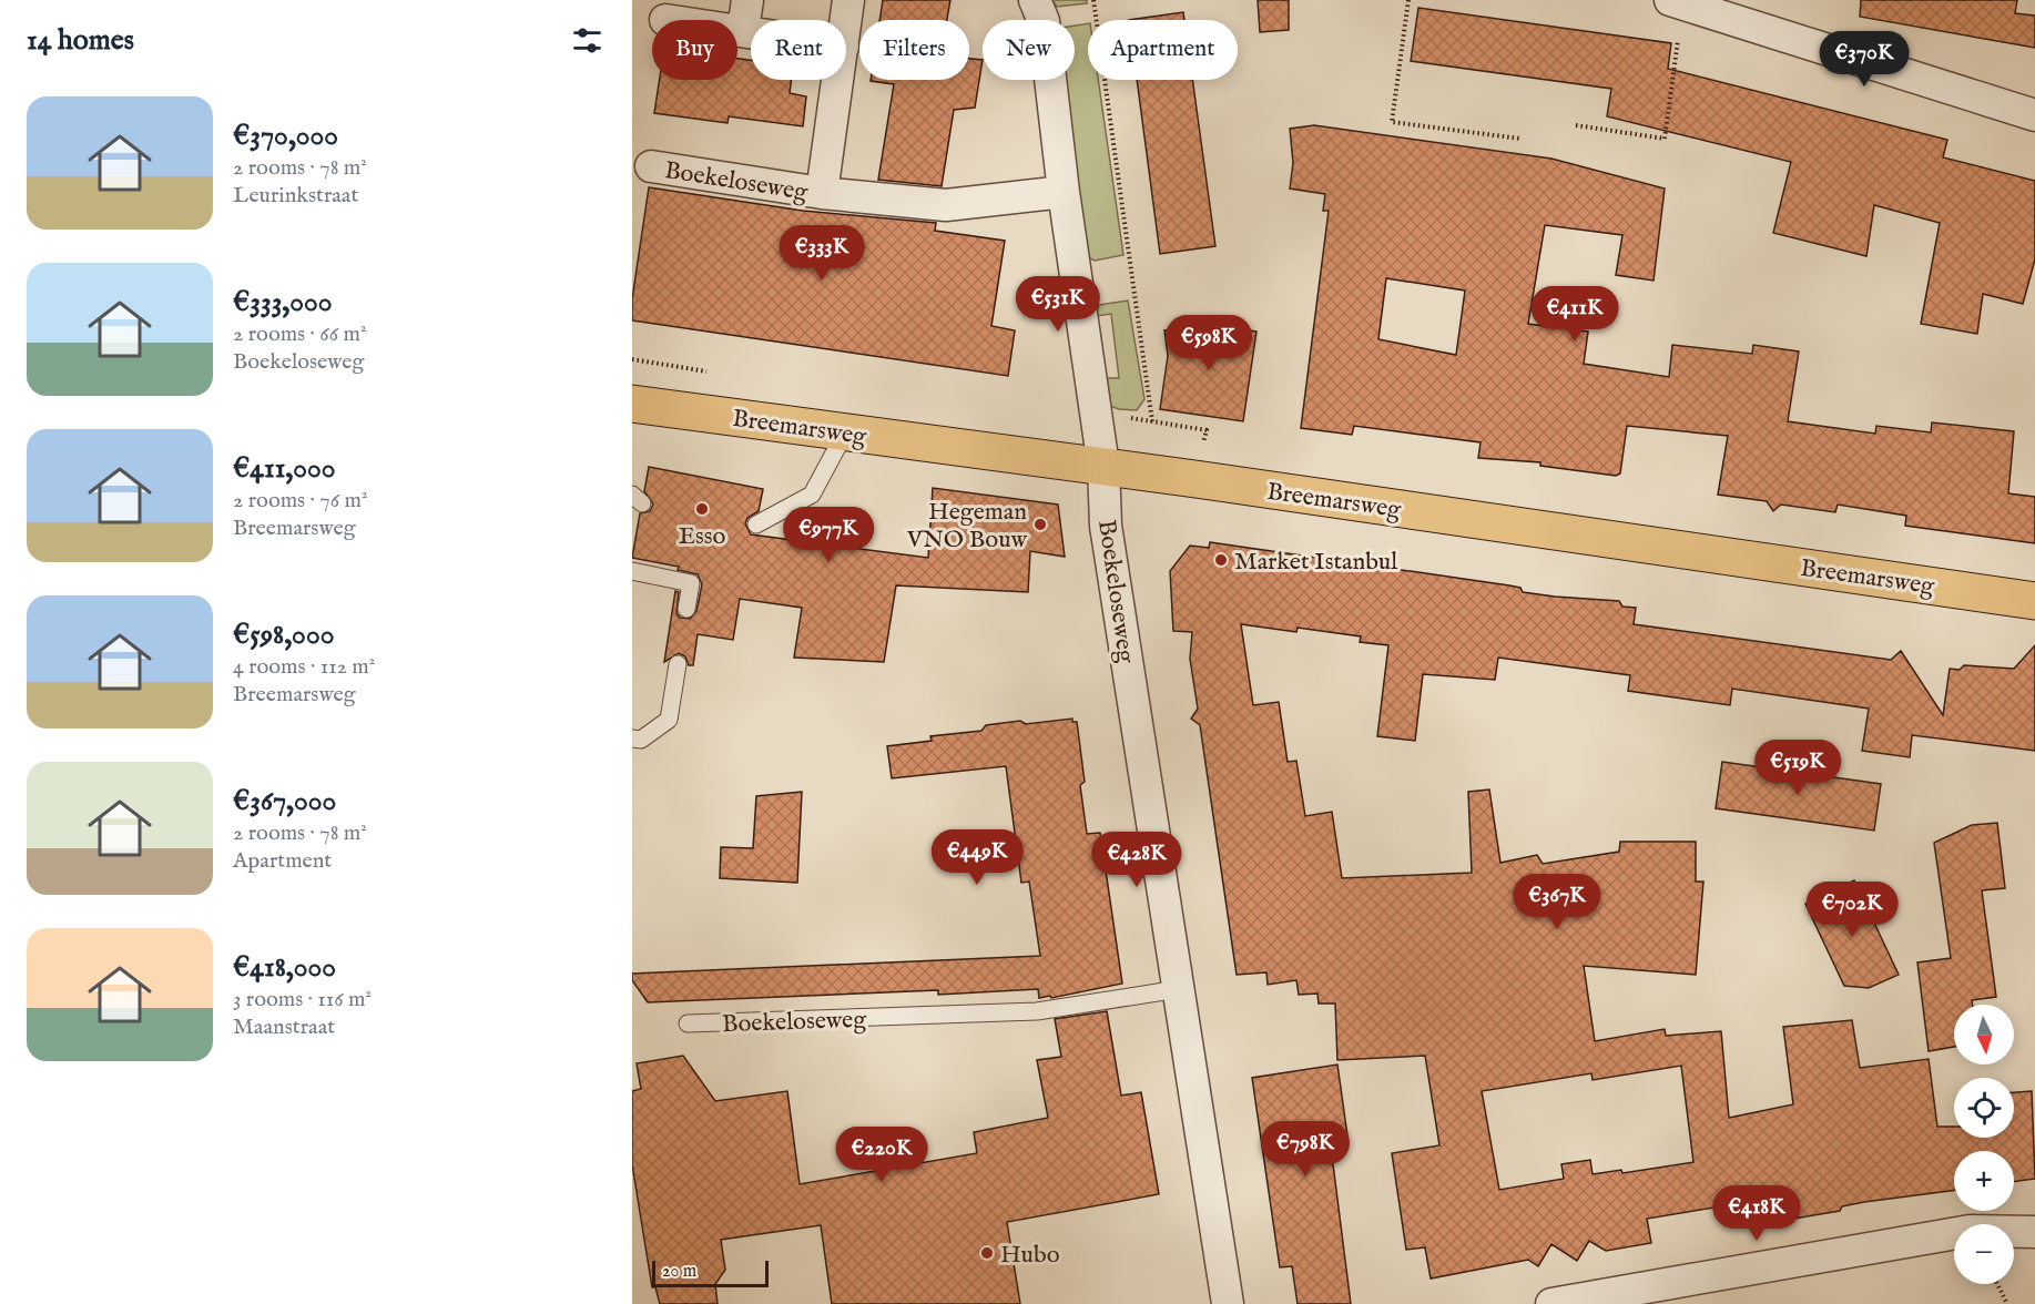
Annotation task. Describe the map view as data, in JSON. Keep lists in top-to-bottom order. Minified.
{"streets":{"main road":["Breemarsweg"],"street":["Boekeloseweg"]},"crossings":[["Boekeloseweg","Breemarsweg"]],"places":["Esso","Hegeman VNO Bouw","Market Istanbul","Hubo"],"scale_bar":"20 m","north":"bottom","page":{"heading":"14 homes","chip":["Buy","Rent","Filters","New","Apartment"],"price":["€370K","€333K","€531K","€411K","€598K","€977K","€519K","€449K","€428K","€367K","€702K","€798K","€220K","€418K"],"list":[{"name":"€370,000","note":"2 rooms · 78 m² · Leurinkstraat"},{"name":"€333,000","note":"2 rooms · 66 m² · Boekeloseweg"},{"name":"€411,000","note":"2 rooms · 76 m² · Breemarsweg"},{"name":"€598,000","note":"4 rooms · 112 m² · Breemarsweg"},{"name":"€367,000","note":"2 rooms · 78 m² · Apartment"},{"name":"€418,000","note":"3 rooms · 116 m² · Maanstraat"}],"map_buttons":["+","−"],"scale":"20 m"}}
